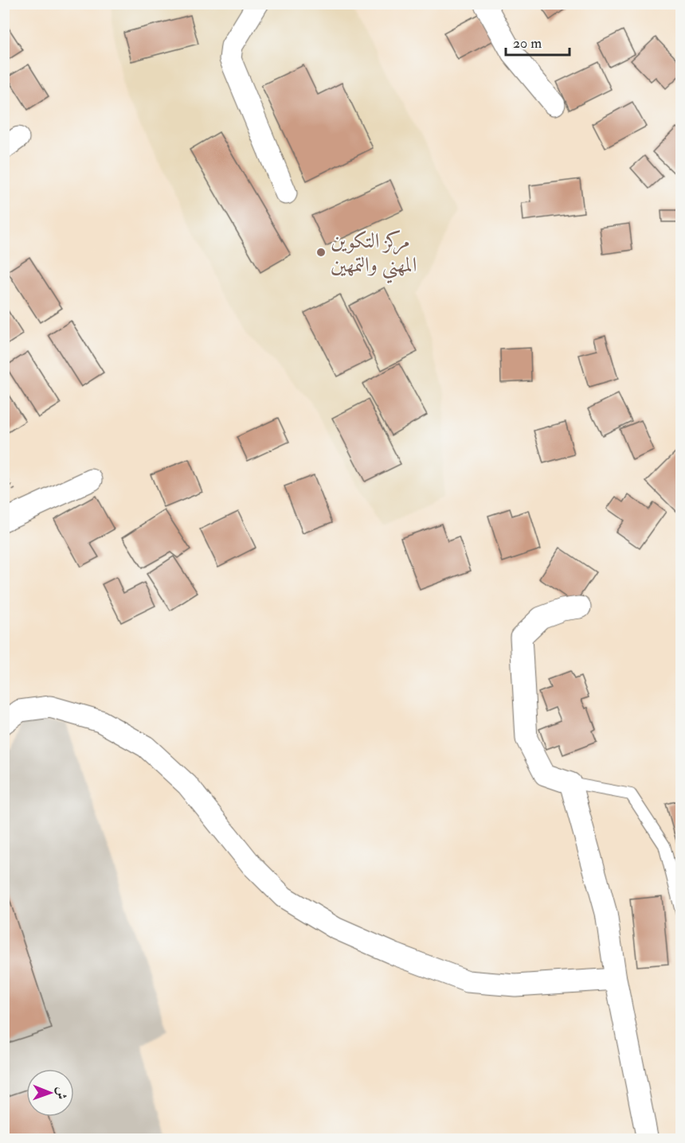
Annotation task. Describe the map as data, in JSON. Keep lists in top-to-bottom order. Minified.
{"places":["مركز التكوين المهني والتمهين"],"scale_bar":"20 m","north":"right"}
